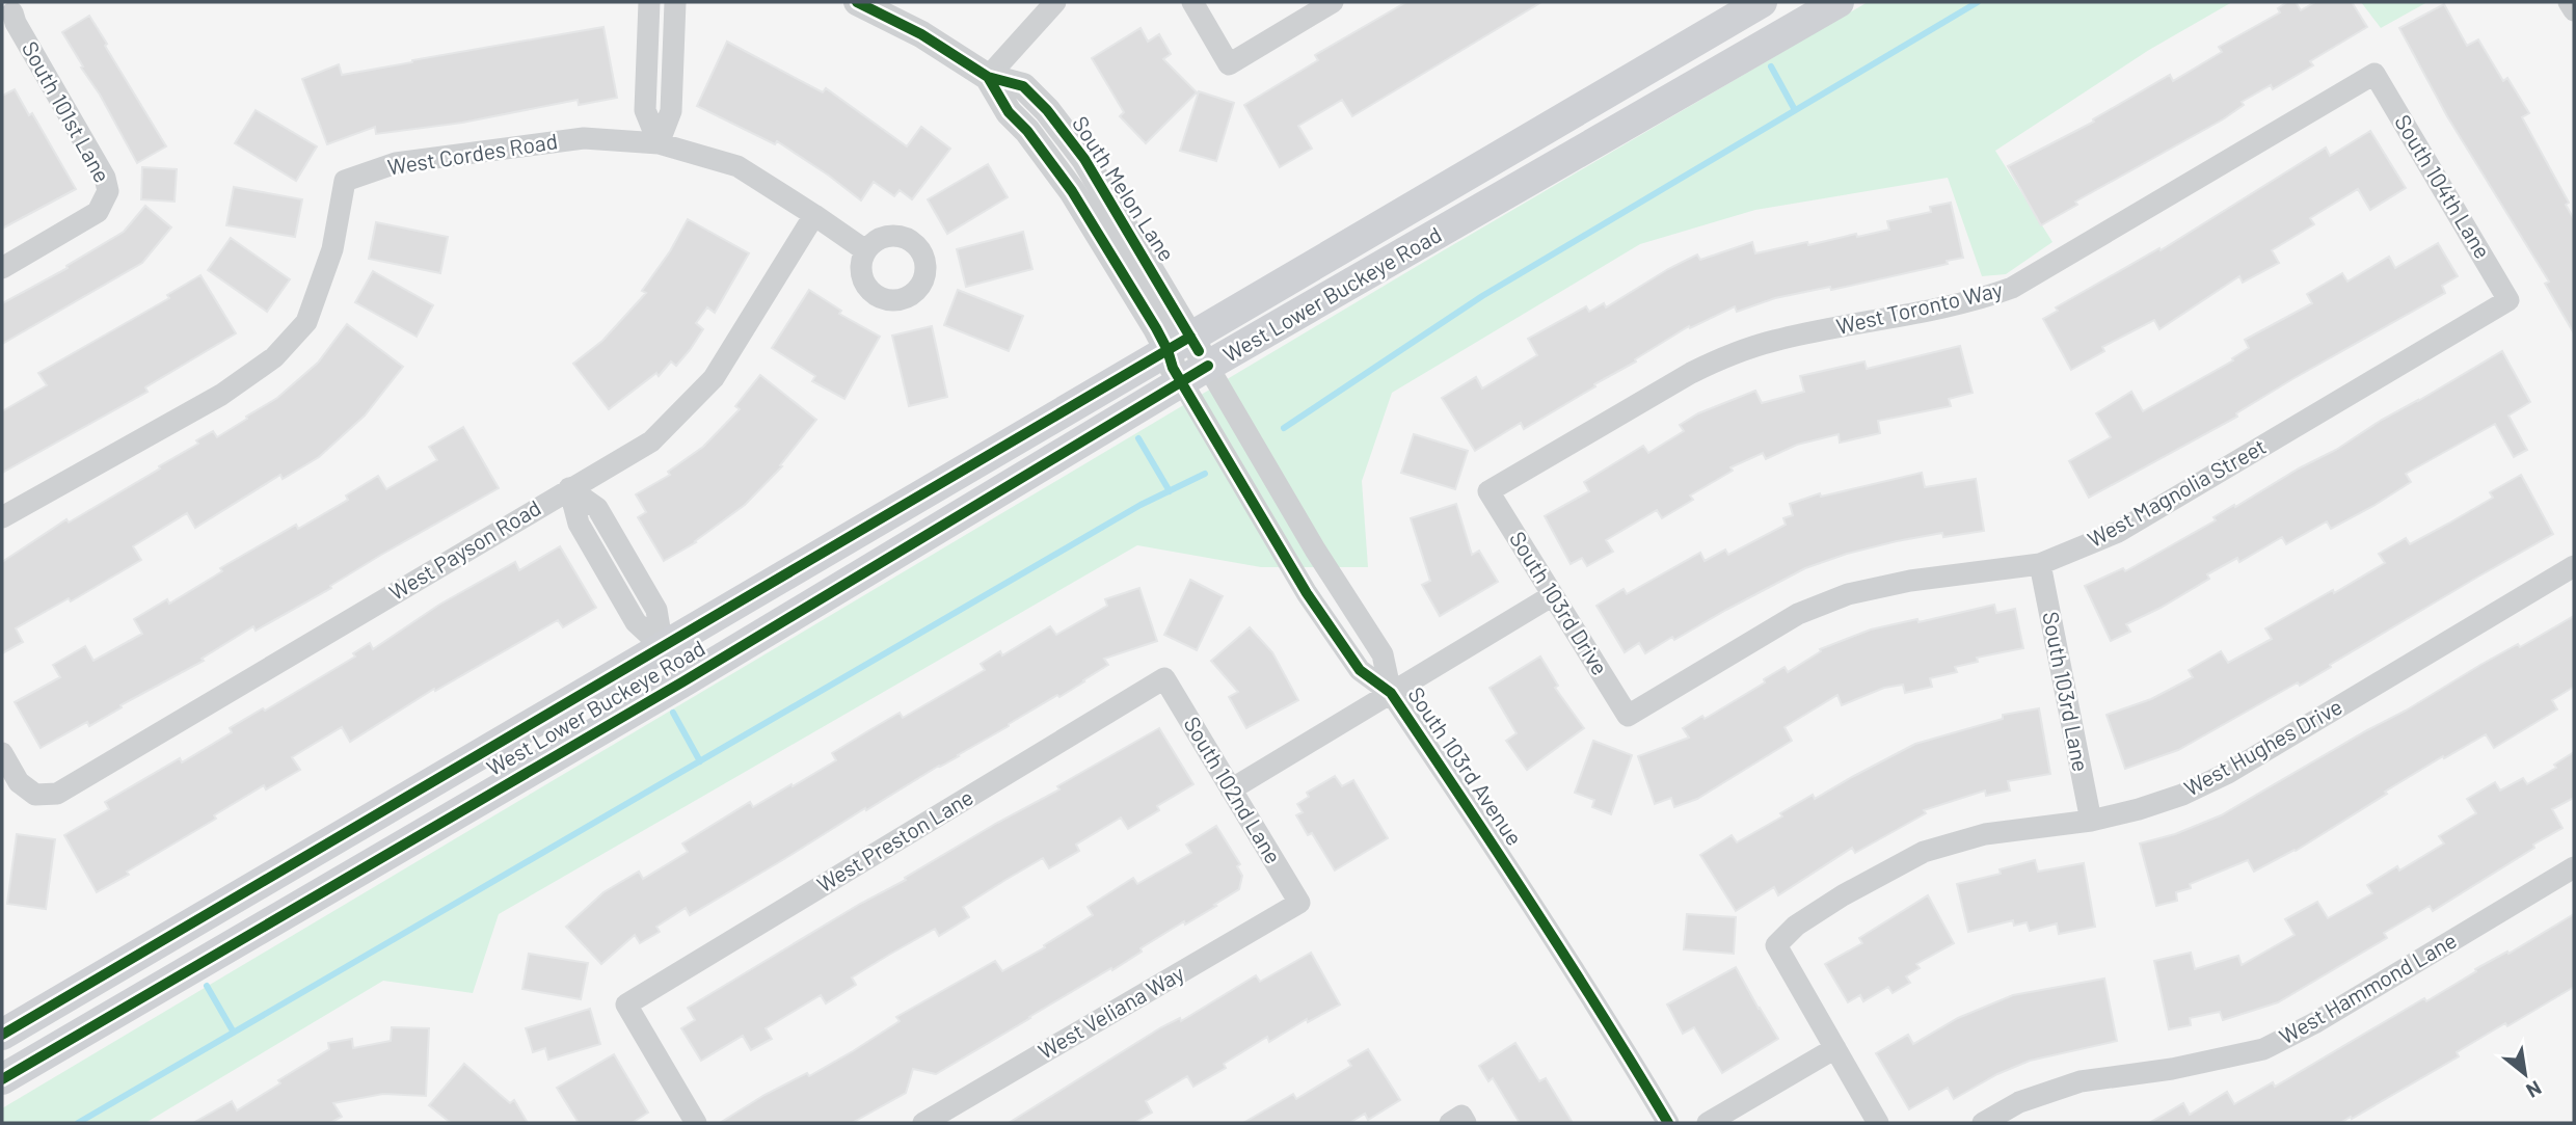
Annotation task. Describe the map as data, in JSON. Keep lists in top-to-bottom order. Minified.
{"streets":{"main road":["West Lower Buckeye Road"],"street":["South 101st Lane","West Cordes Road","South 104th Lane","South Melon Lane","West Toronto Way","West Magnolia Street","West Payson Road","South 103rd Drive","South 103rd Lane","West Hughes Drive","South 103rd Avenue","South 102nd Lane","West Preston Lane","West Hammond Lane","West Veliana Way"]},"crossings":[["West Cordes Road","West Payson Road"],["South 104th Lane","West Toronto Way"],["South 104th Lane","West Magnolia Street"],["South Melon Lane","West Lower Buckeye Road"],["South Melon Lane","South 103rd Avenue"],["West Lower Buckeye Road","South 103rd Avenue"],["West Toronto Way","South 103rd Drive"],["West Magnolia Street","South 103rd Drive"],["West Magnolia Street","South 103rd Lane"],["South 103rd Lane","West Hughes Drive"],["South 102nd Lane","West Preston Lane"],["South 102nd Lane","West Veliana Way"]],"north":"bottom right"}
